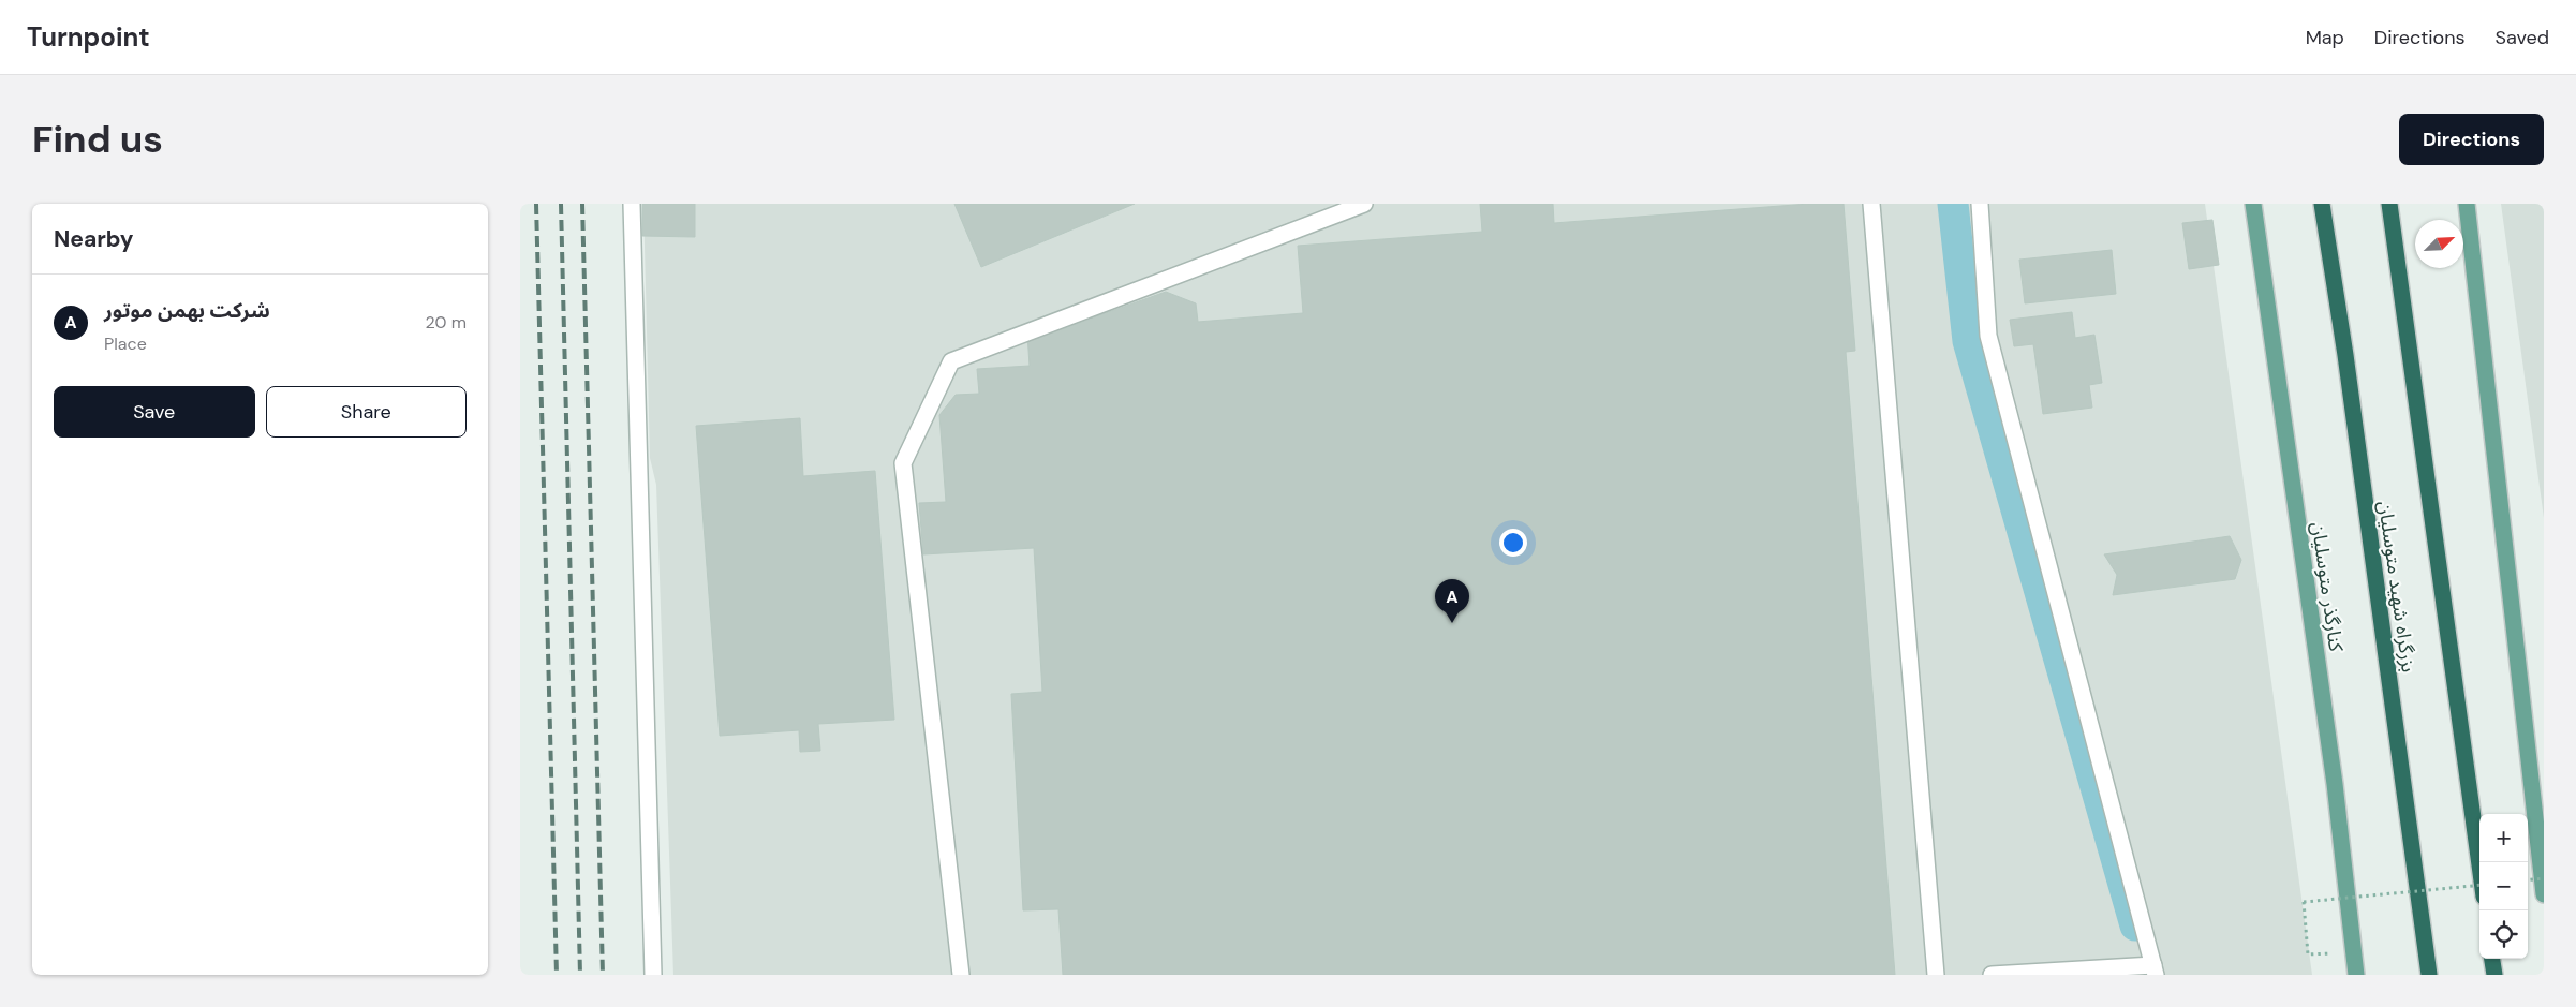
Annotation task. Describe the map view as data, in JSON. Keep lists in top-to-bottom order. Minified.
{"streets":{"highway":["بزرگراه شهید متوسلیان"],"main road":["کنارگذر متوسلیان"]},"north":"top right","page":{"header":"Turnpoint","nav":["Map","Directions","Saved"],"buttons":["Directions",["Save","Share"]],"title":"Find us","heading":"Nearby","list":[{"mark":"A","name":"شركت بهمن موتور","note":"Place","value":"20 m"}],"pins":"A","map_buttons":["+","−"]}}
